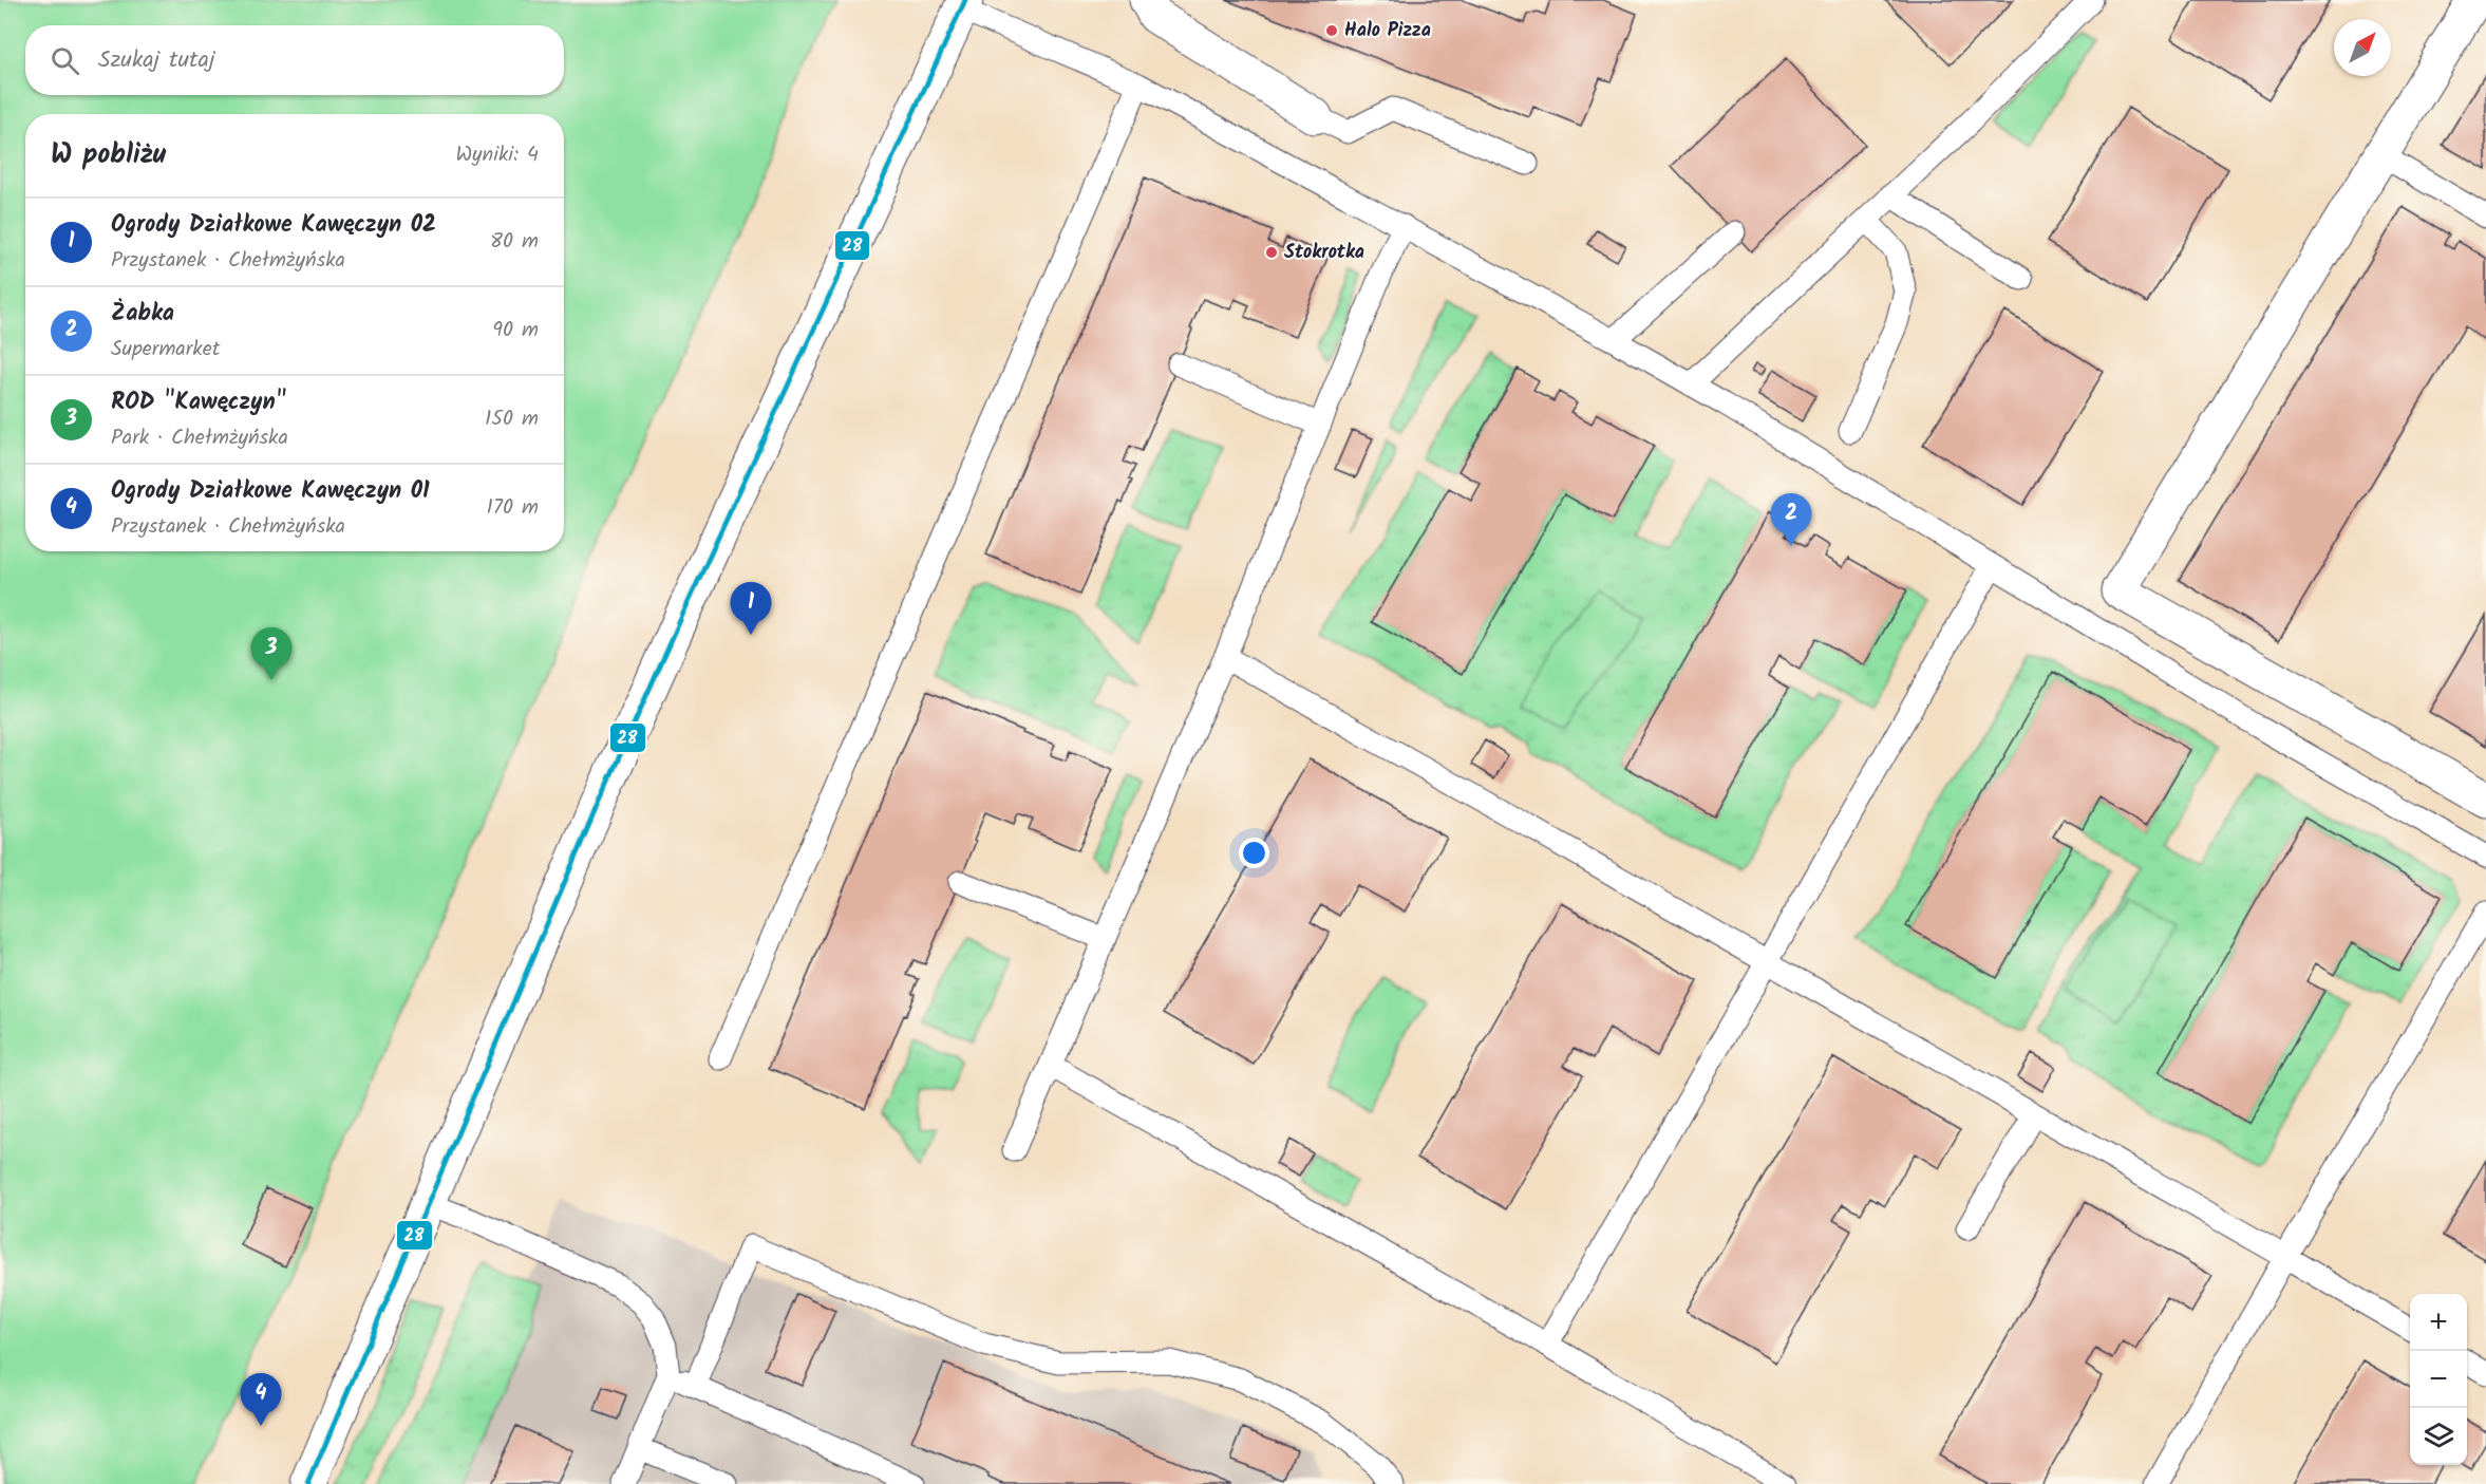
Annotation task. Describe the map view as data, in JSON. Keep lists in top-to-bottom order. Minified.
{"places":["Halo Pizza","Stokrotka"],"lines":["transit line 28"],"north":"top right","page":{"search":"Szukaj tutaj","heading":["W pobliżu","Wyniki: 4"],"list":[{"mark":"1","name":"Ogrody Działkowe Kawęczyn 02","note":"Przystanek · Chełmżyńska","value":"80 m"},{"mark":"2","name":"Żabka","note":"Supermarket","value":"90 m"},{"mark":"3","name":"ROD \"Kawęczyn\"","note":"Park · Chełmżyńska","value":"150 m"},{"mark":"4","name":"Ogrody Działkowe Kawęczyn 01","note":"Przystanek · Chełmżyńska","value":"170 m"}],"pins":["2","1","3","4"],"map_buttons":["+","−"]}}
